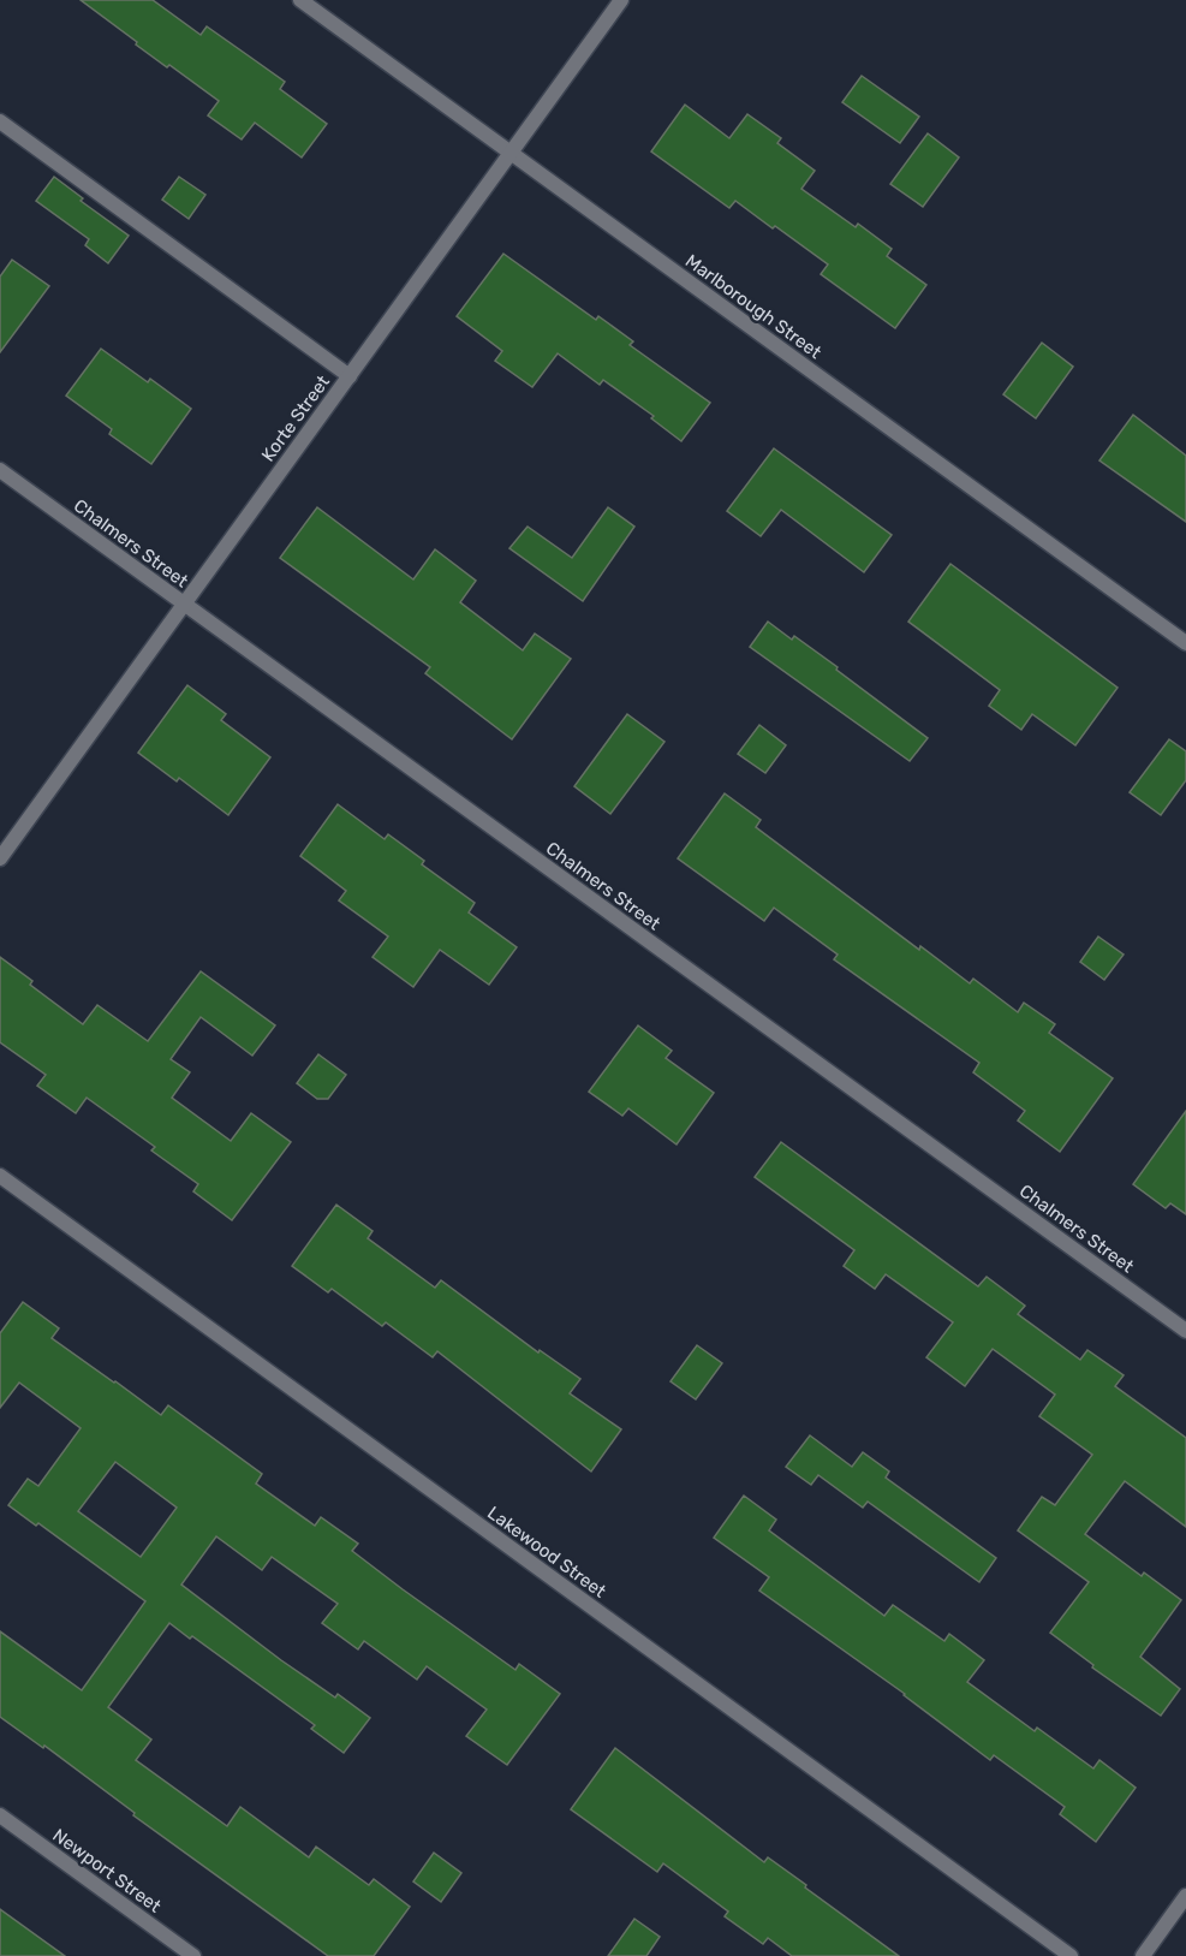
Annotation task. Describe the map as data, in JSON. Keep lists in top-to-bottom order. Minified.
{"streets":{"street":["Marlborough Street","Korte Street","Chalmers Street","Lakewood Street","Newport Street"]},"crossings":[["Marlborough Street","Korte Street"],["Korte Street","Chalmers Street"]]}
